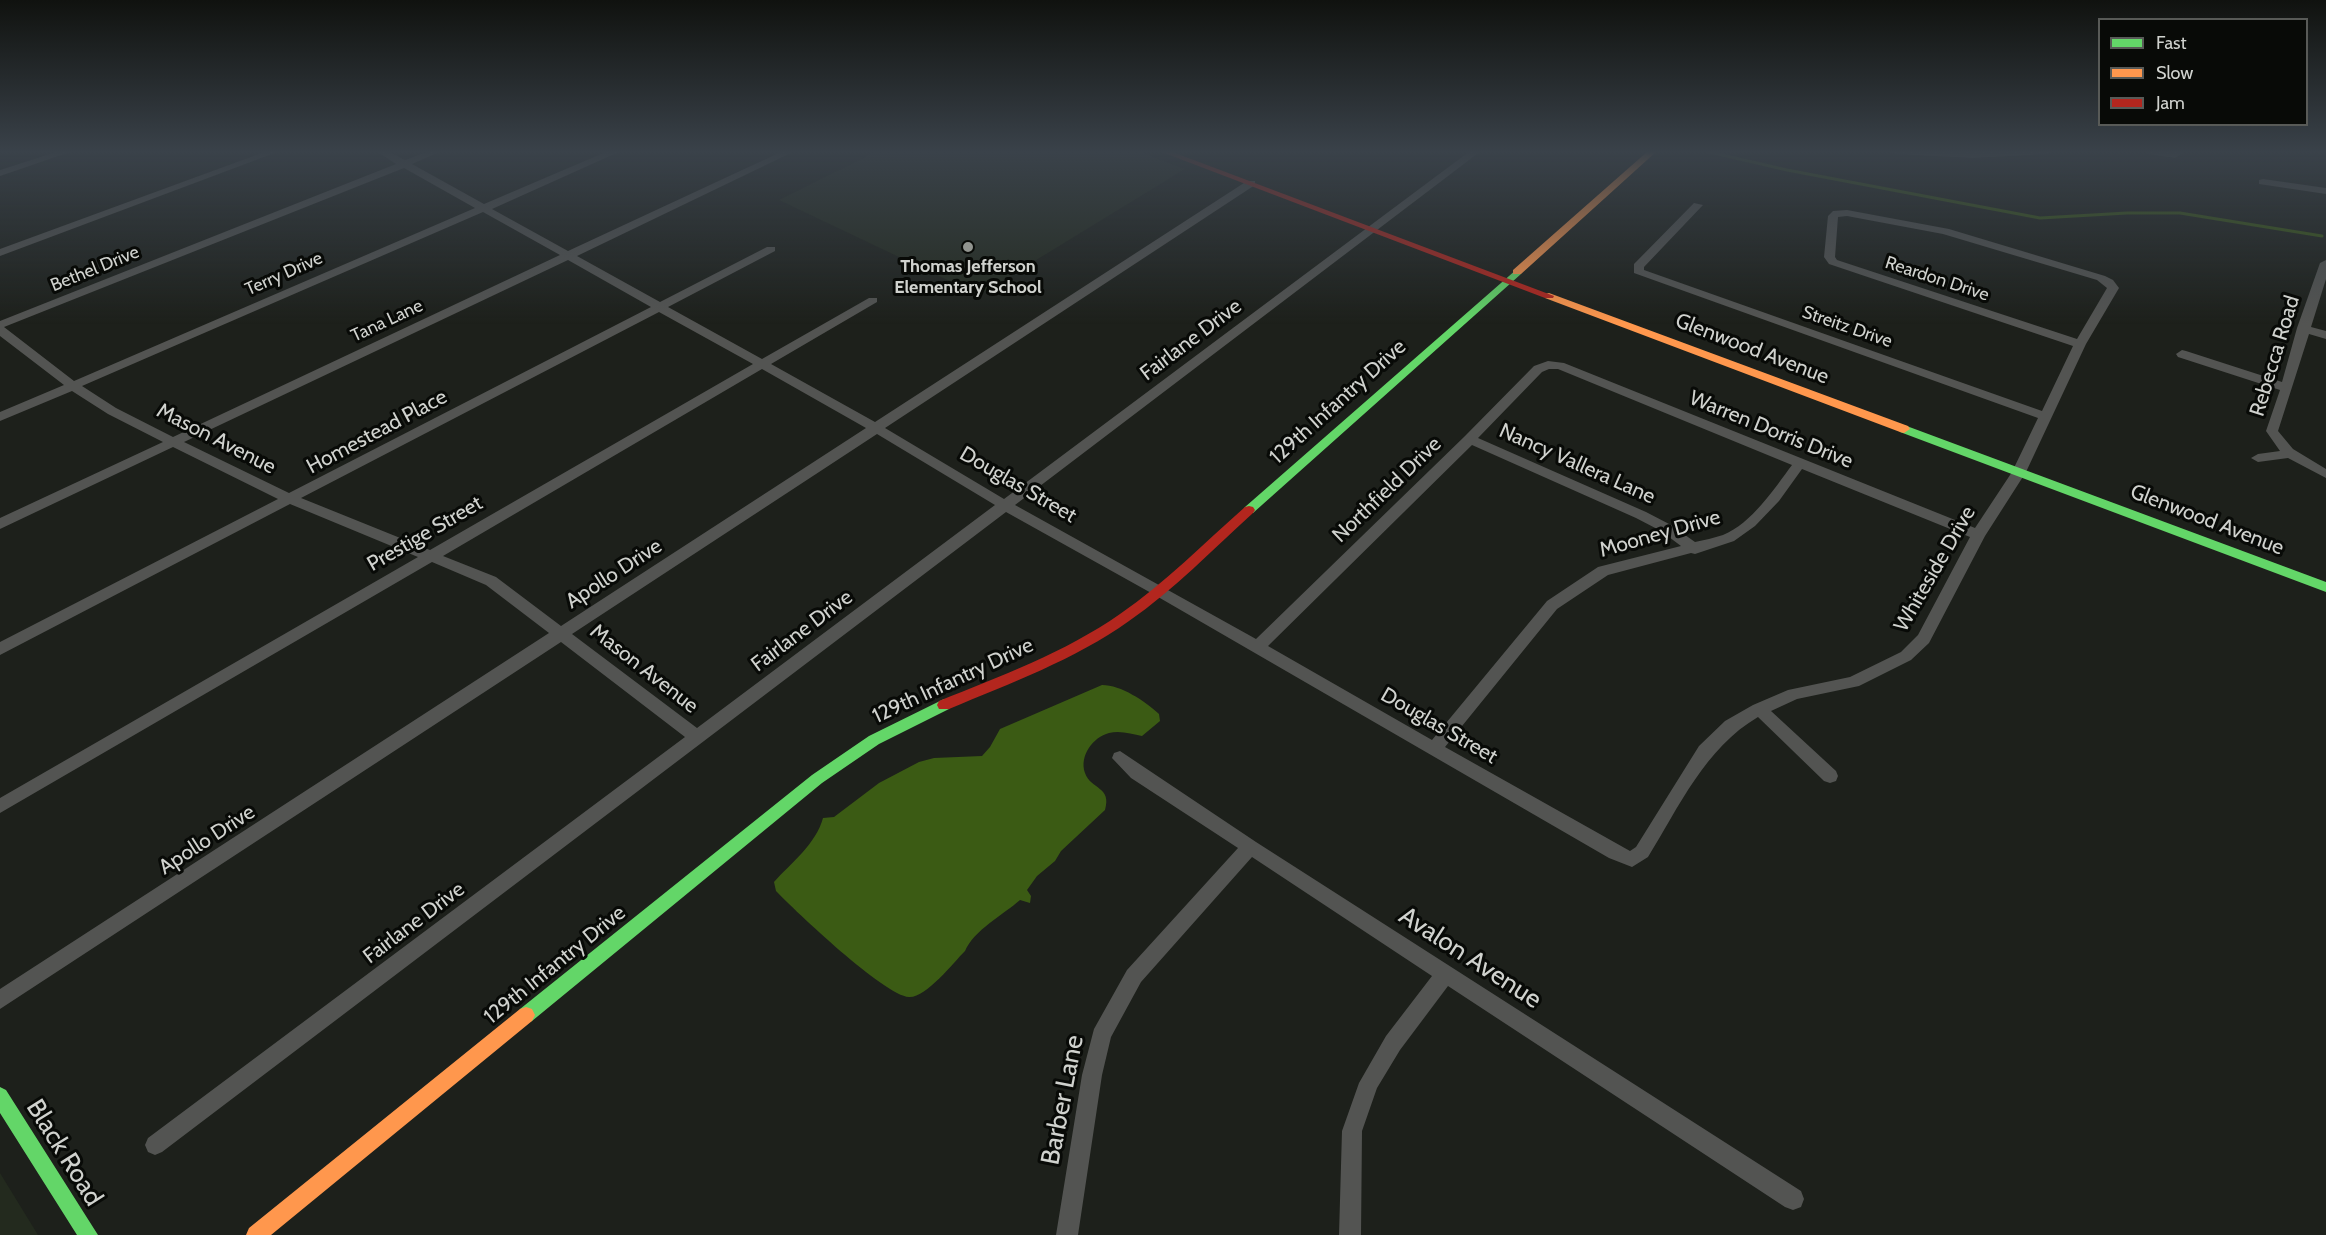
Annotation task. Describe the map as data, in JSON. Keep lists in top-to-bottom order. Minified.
{"streets":{"street":["Bethel Drive","Terry Drive","Reardon Drive","Tana Lane","Streitz Drive","Fairlane Drive","Glenwood Avenue","Rebecca Road","129th Infantry Drive","Warren Dorris Drive","Homestead Place","Mason Avenue","Nancy Vallera Lane","Douglas Street","Northfield Drive","Prestige Street","Mooney Drive","Whiteside Drive","Apollo Drive","Avalon Avenue","Barber Lane","Black Road"]},"crossings":[["Terry Drive","Mason Avenue"],["Reardon Drive","Whiteside Drive"],["Tana Lane","Mason Avenue"],["Tana Lane","Douglas Street"],["Streitz Drive","Whiteside Drive"],["Fairlane Drive","Glenwood Avenue"],["Fairlane Drive","Mason Avenue"],["Fairlane Drive","Douglas Street"],["Glenwood Avenue","129th Infantry Drive"],["Glenwood Avenue","Whiteside Drive"],["129th Infantry Drive","Douglas Street"],["Warren Dorris Drive","Northfield Drive"],["Warren Dorris Drive","Mooney Drive"],["Warren Dorris Drive","Whiteside Drive"],["Homestead Place","Mason Avenue"],["Homestead Place","Douglas Street"],["Mason Avenue","Prestige Street"],["Mason Avenue","Apollo Drive"],["Nancy Vallera Lane","Northfield Drive"],["Nancy Vallera Lane","Mooney Drive"],["Douglas Street","Northfield Drive"],["Douglas Street","Prestige Street"],["Douglas Street","Mooney Drive"],["Douglas Street","Whiteside Drive"],["Douglas Street","Apollo Drive"],["Avalon Avenue","Barber Lane"]],"places":["Thomas Jefferson Elementary School"],"legend":["Fast","Slow","Jam"]}
